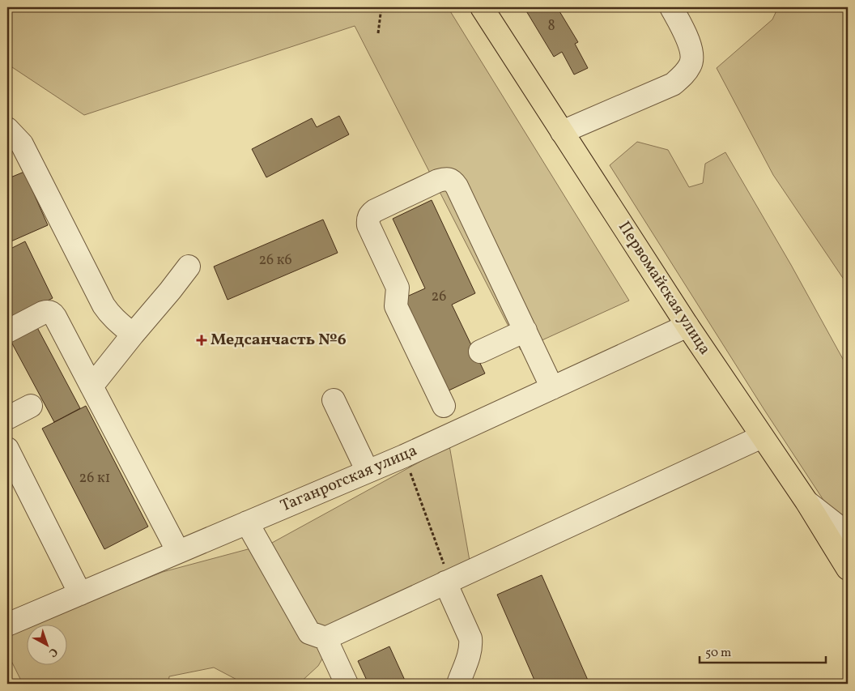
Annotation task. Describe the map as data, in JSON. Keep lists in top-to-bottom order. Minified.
{"streets":{"main road":["Первомайская улица"],"street":["Таганрогская улица"]},"crossings":[["Первомайская улица","Таганрогская улица"]],"places":{"health":["Медсанчасть №6"]},"house_numbers":["8","26 к6","26","26 к1"],"scale_bar":"50 m","north":"bottom right"}
